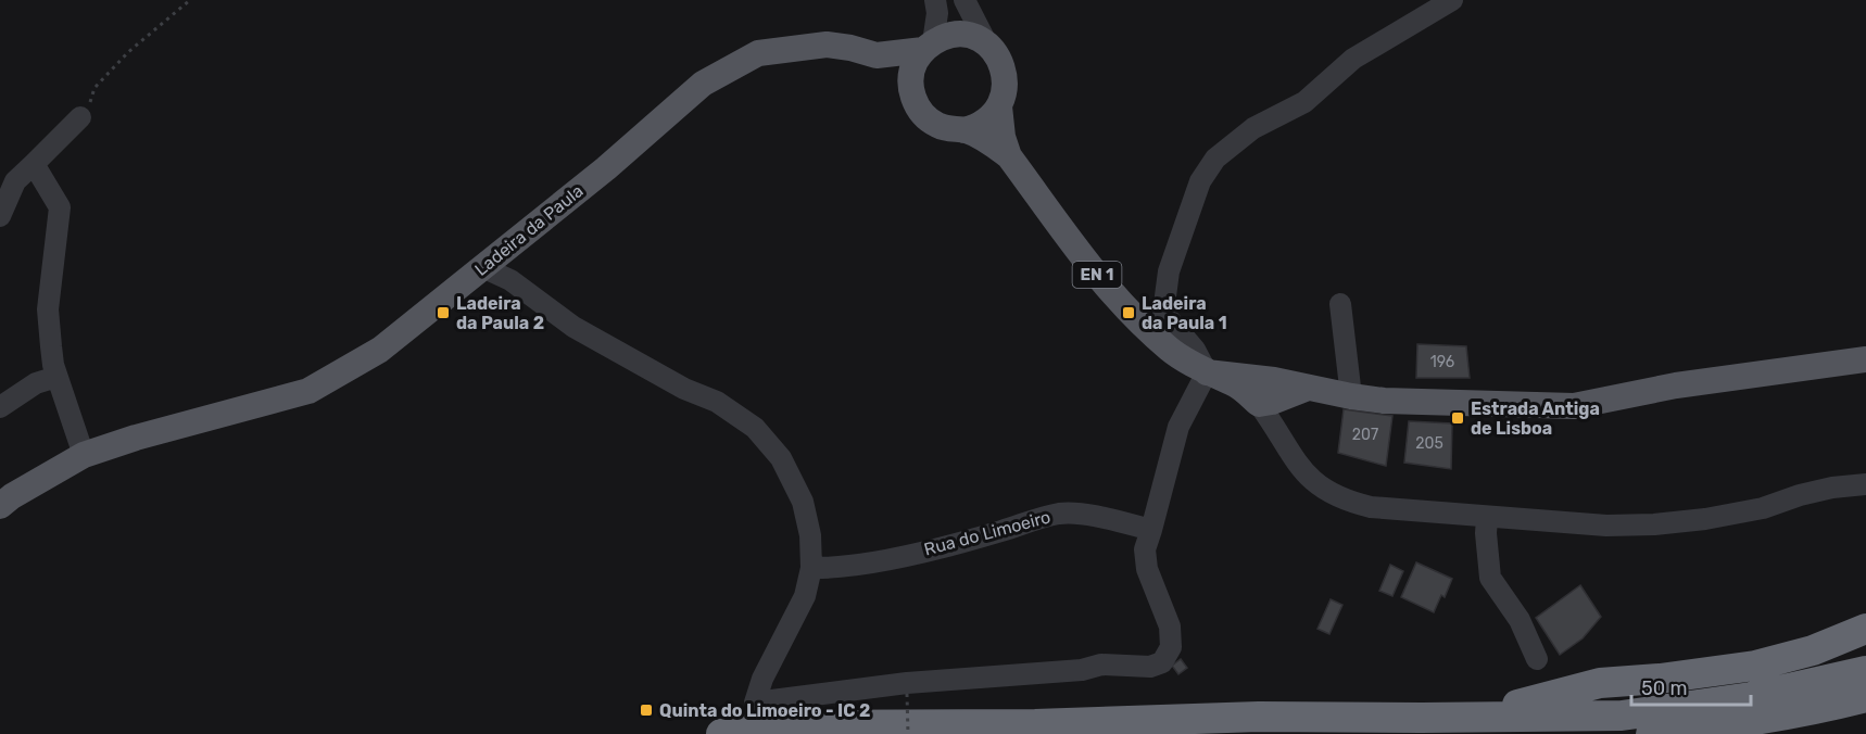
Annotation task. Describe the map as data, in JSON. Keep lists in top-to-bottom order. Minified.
{"streets":{"main road":["Ladeira da Paula","EN 1"],"street":["Rua do Limoeiro"]},"places":{"transit":["Ladeira da Paula 2","Ladeira da Paula 1","Estrada Antiga de Lisboa","Quinta do Limoeiro - IC 2"]},"house_numbers":["196","207","205"],"scale_bar":"50 m"}
